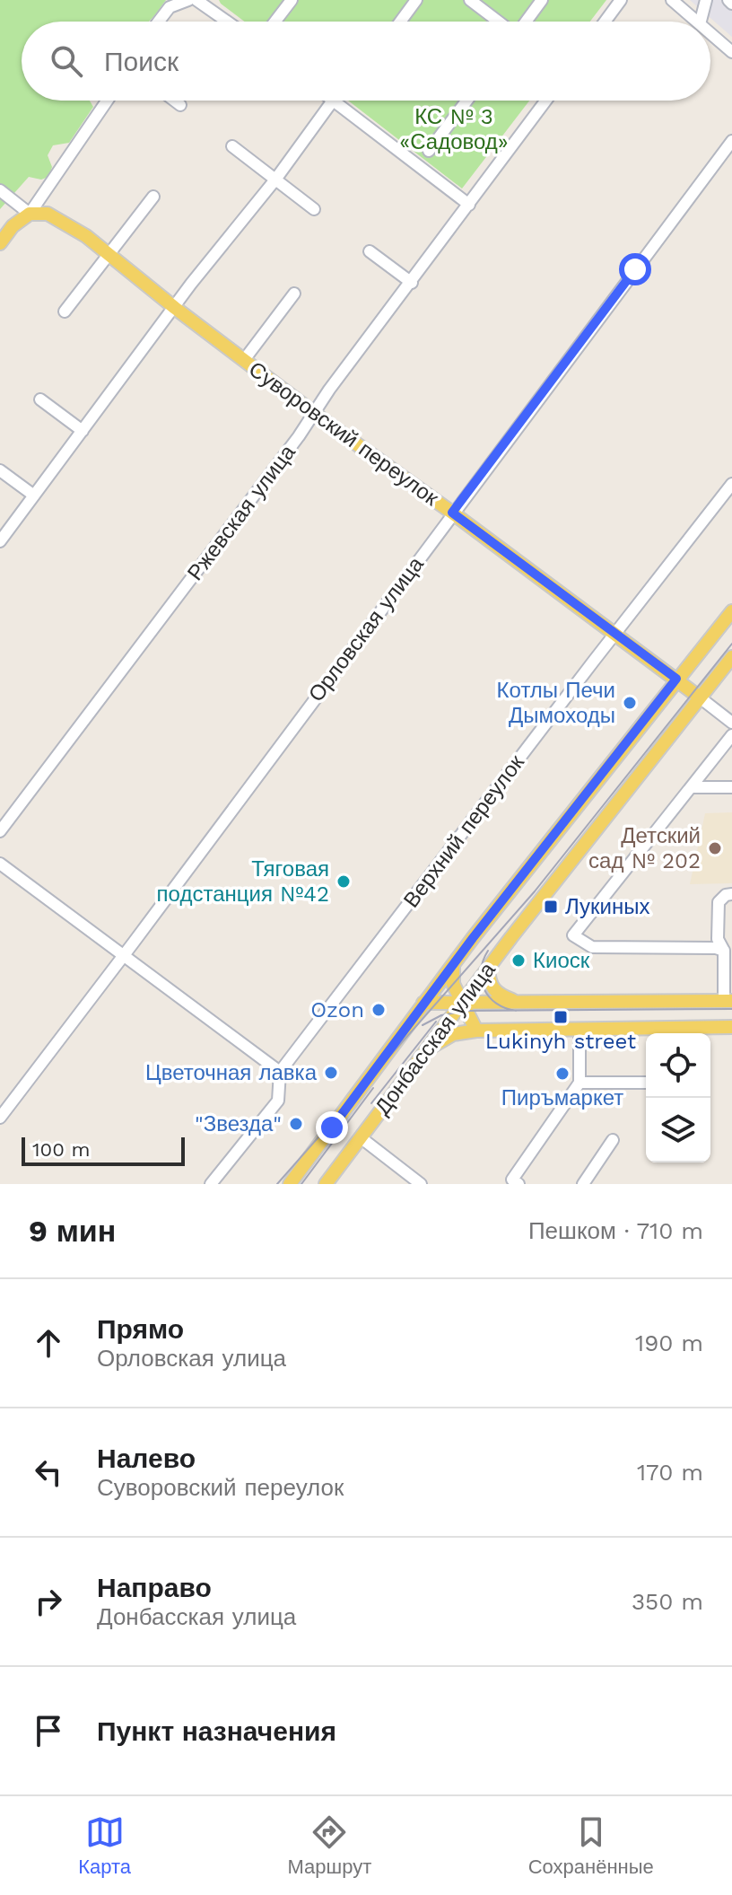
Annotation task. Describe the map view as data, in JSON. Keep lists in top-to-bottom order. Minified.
{"streets":{"main road":["Суворовский переулок","Донбасская улица"],"street":["Ржевская улица","Орловская улица","Верхний переулок"]},"crossings":[["Суворовский переулок","Ржевская улица"],["Суворовский переулок","Орловская улица"],["Суворовский переулок","Верхний переулок"],["Суворовский переулок","Донбасская улица"]],"parks":["КС № 3 «Садовод»"],"places":{"other":["Котлы Печи Дымоходы","Детский сад № 202","Тяговая подстанция №42","Киоск","Ozon","Цветочная лавка","Пиръмаркет","\"Звезда\""],"transit":["Лукиных","Lukinyh street"]},"scale_bar":"100 m","page":{"search":"Поиск","scale":"100 m","heading":["9 мин","Пешком · 710 m"],"list":[["Прямо","Орловская улица","190 m"],["Налево","Суворовский переулок","170 m"],["Направо","Донбасская улица","350 m"],"Пункт назначения"],"nav":["Карта","Маршрут","Сохранённые"]}}
